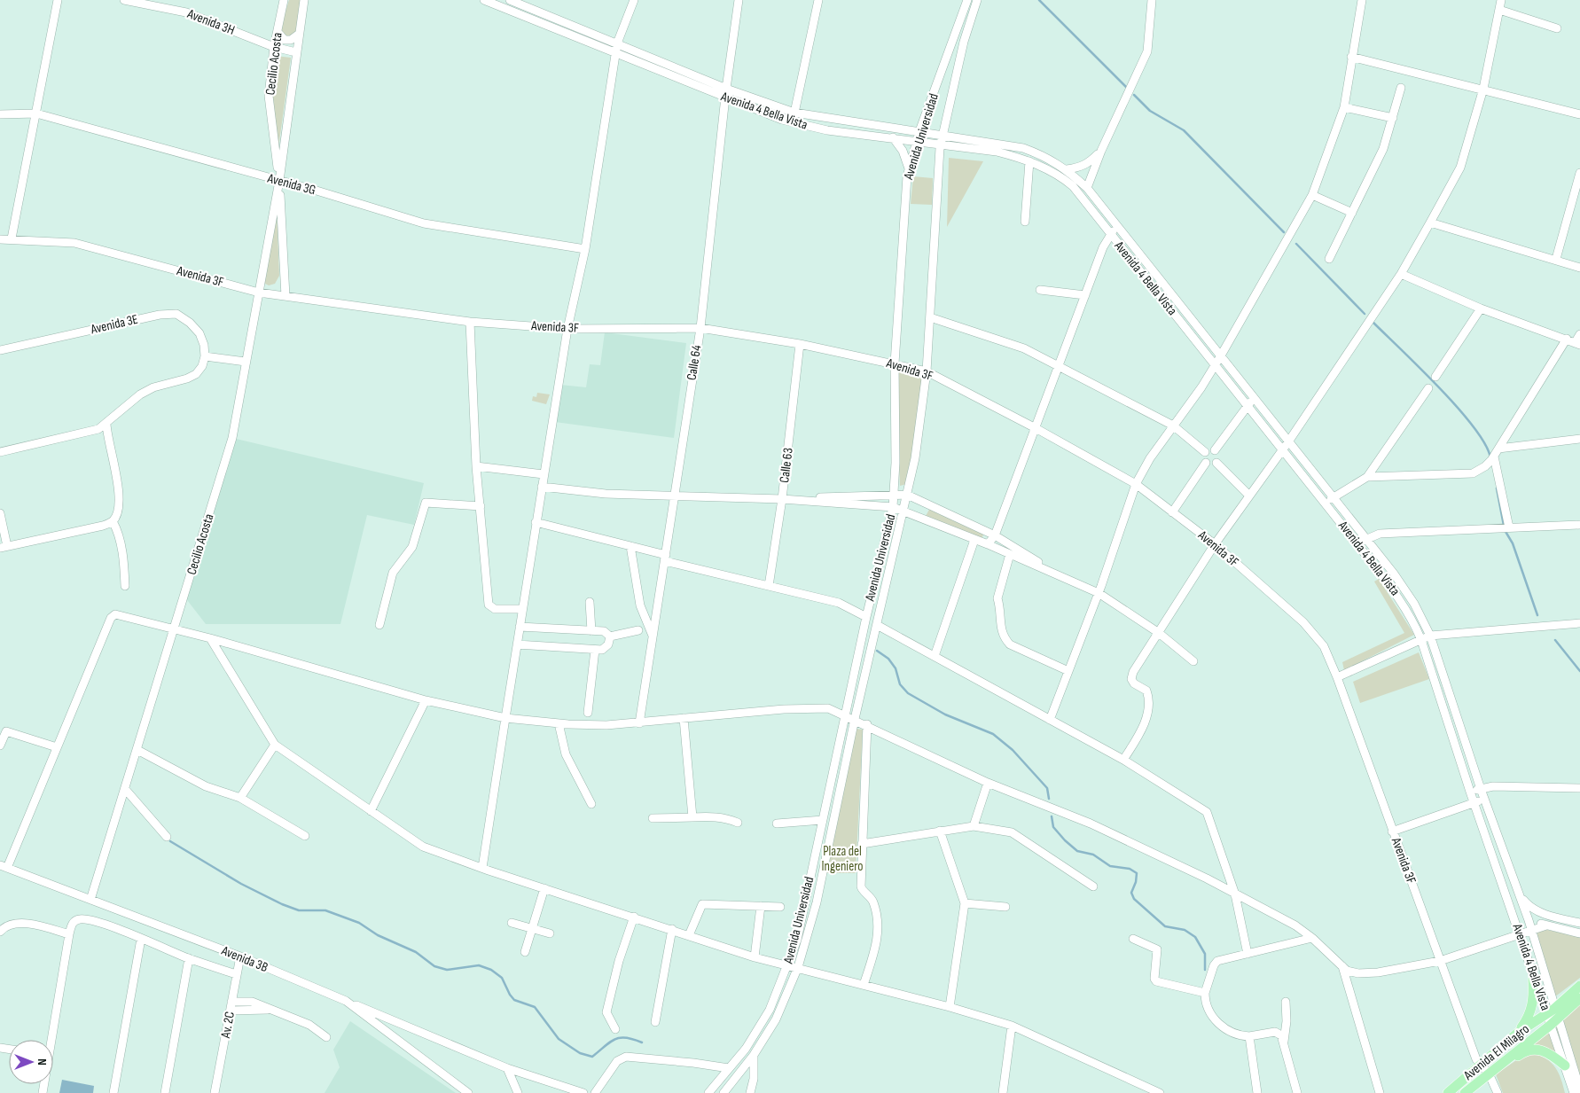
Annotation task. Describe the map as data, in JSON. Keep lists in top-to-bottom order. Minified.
{"streets":{"main road":["Avenida El Milagro"],"street":["Avenida 3H","Cecilio Acosta","Avenida 4 Bella Vista","Avenida Universidad","Avenida 3G","Avenida 3F","Avenida 3E","Calle 64","Calle 63","Avenida 3B","Av. 2C"]},"crossings":[["Avenida 3H","Cecilio Acosta"],["Cecilio Acosta","Avenida 3G"],["Cecilio Acosta","Avenida 3F"],["Cecilio Acosta","Avenida 3B"],["Avenida 4 Bella Vista","Avenida Universidad"],["Avenida 4 Bella Vista","Calle 64"],["Avenida 4 Bella Vista","Avenida El Milagro"],["Avenida Universidad","Avenida 3F"],["Avenida 3F","Calle 64"],["Avenida 3F","Calle 63"],["Avenida 3F","Avenida El Milagro"],["Avenida 3B","Av. 2C"]],"parks":["Plaza del Ingeniero"],"north":"right"}
